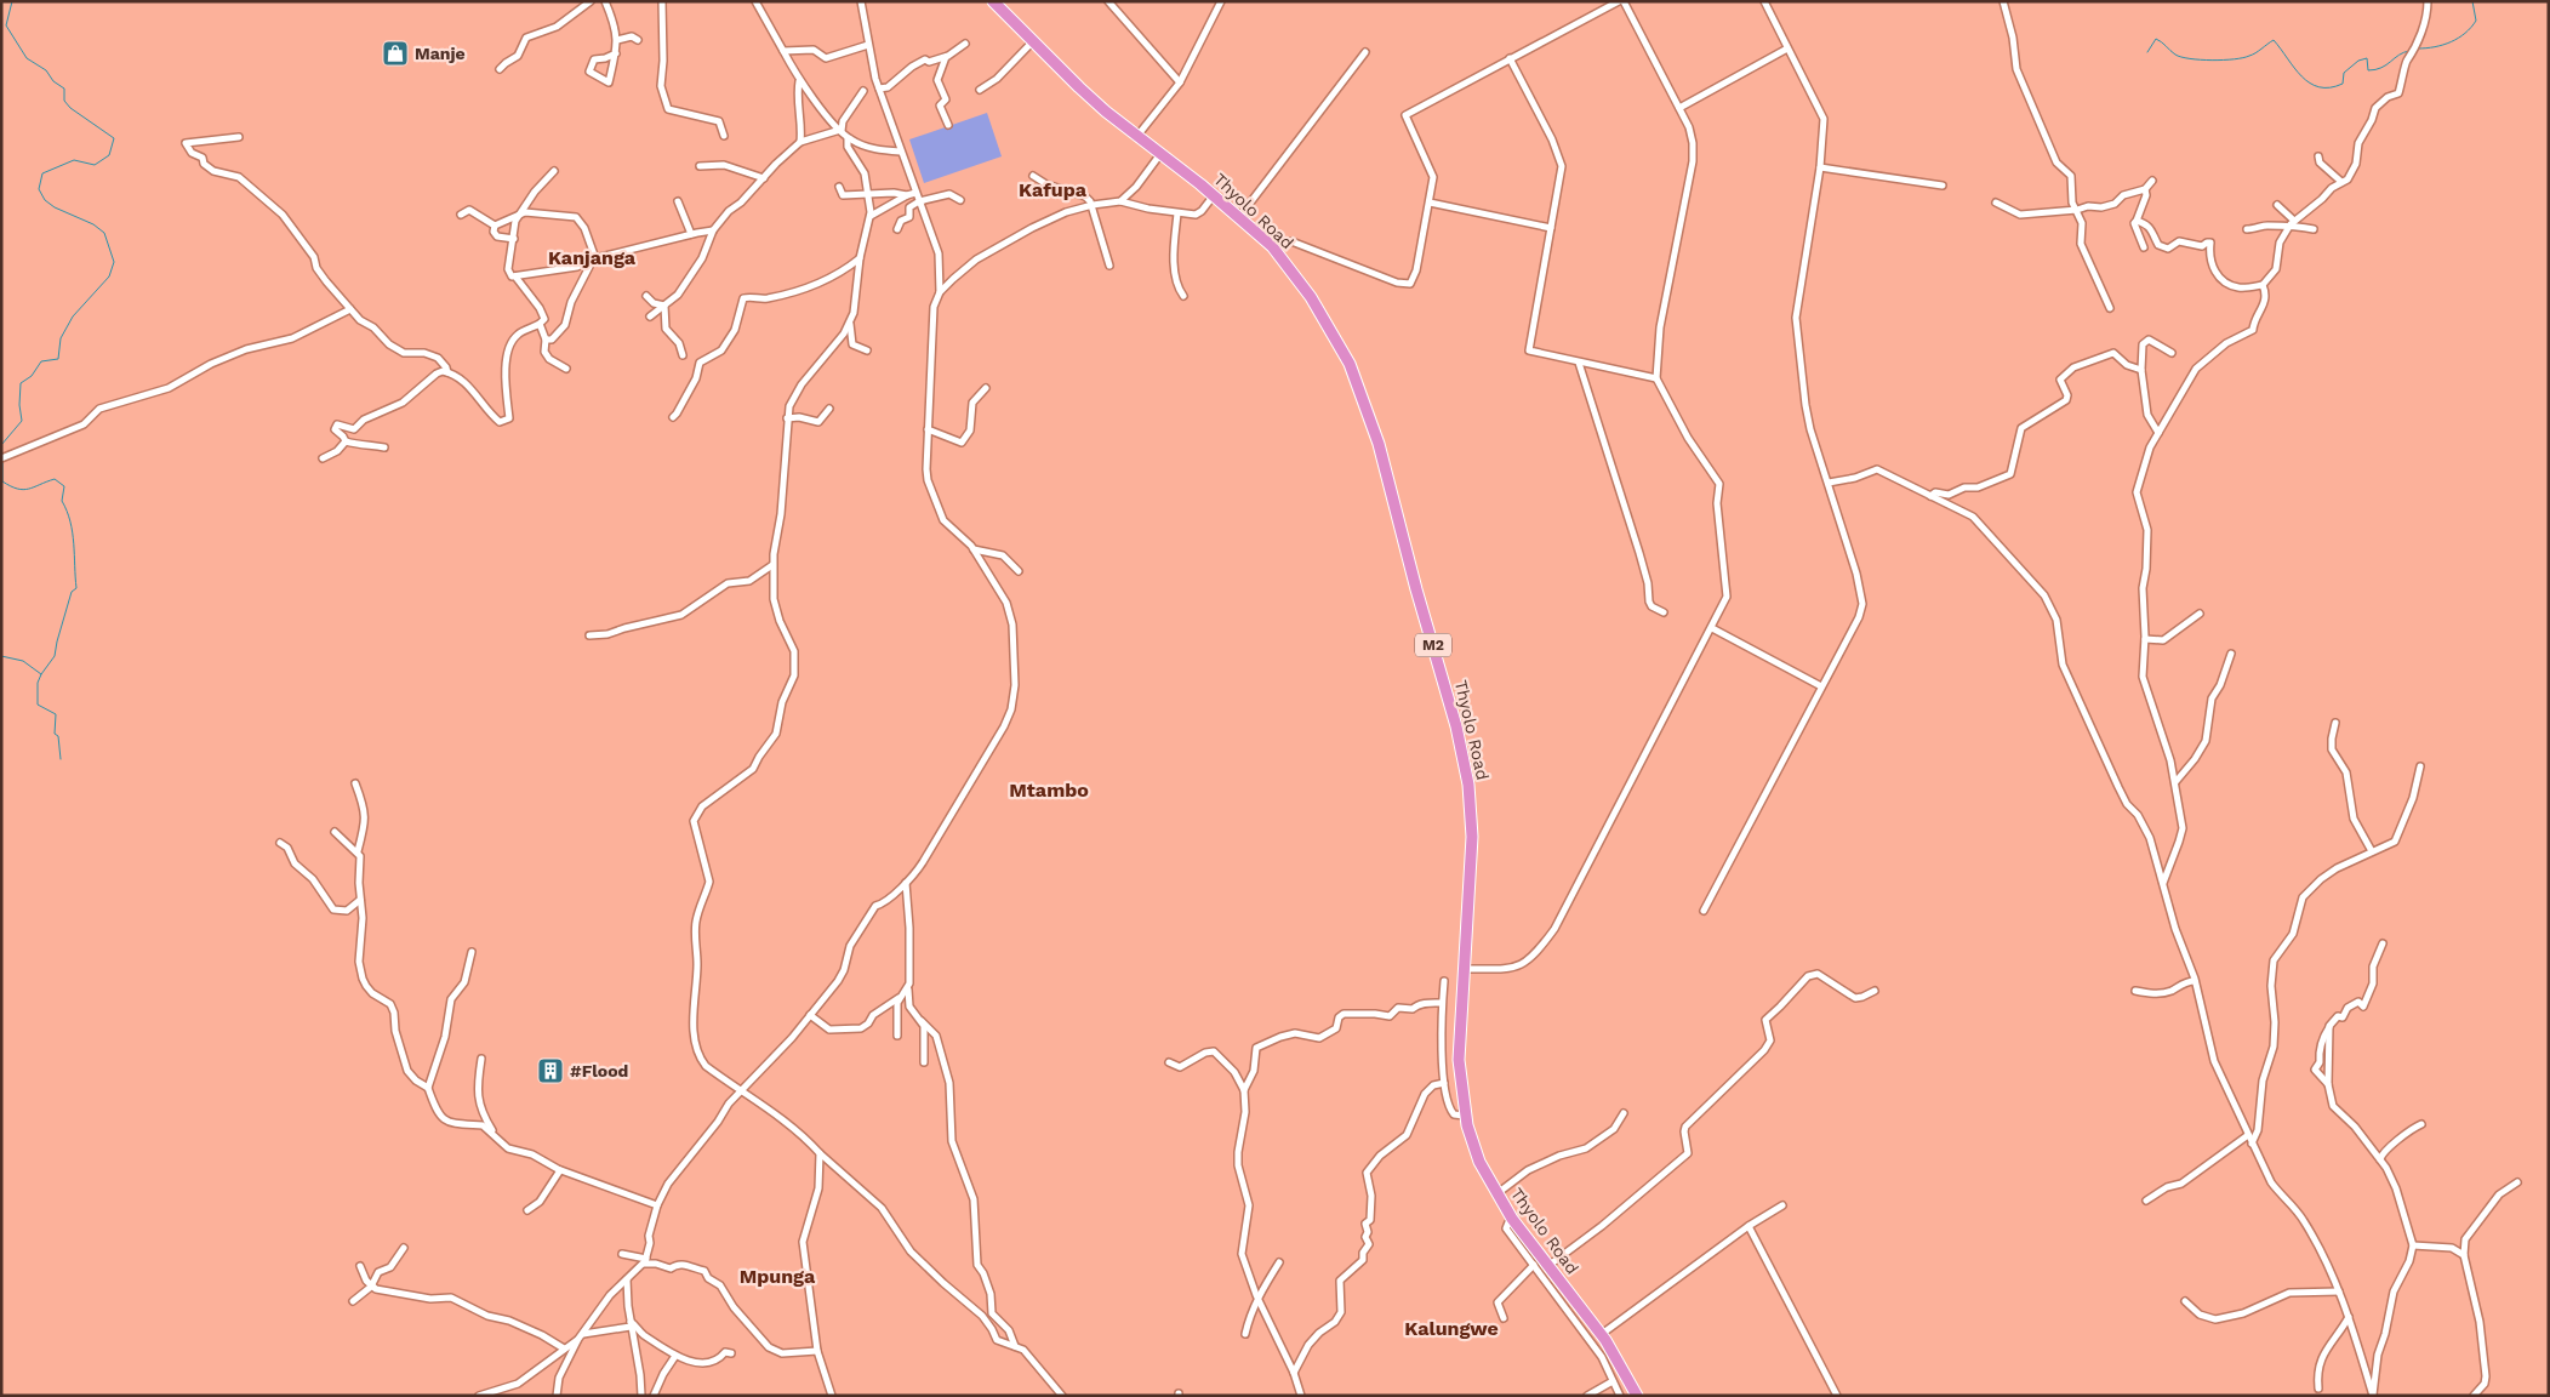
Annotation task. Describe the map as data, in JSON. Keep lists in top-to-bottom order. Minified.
{"streets":{"highway":["Thyolo Road","M2"]},"districts":["Kafupa","Kanjanga","Mtambo","Mpunga","Kalungwe"],"places":{"shop":["Manje"],"building":["#Flood"]}}
